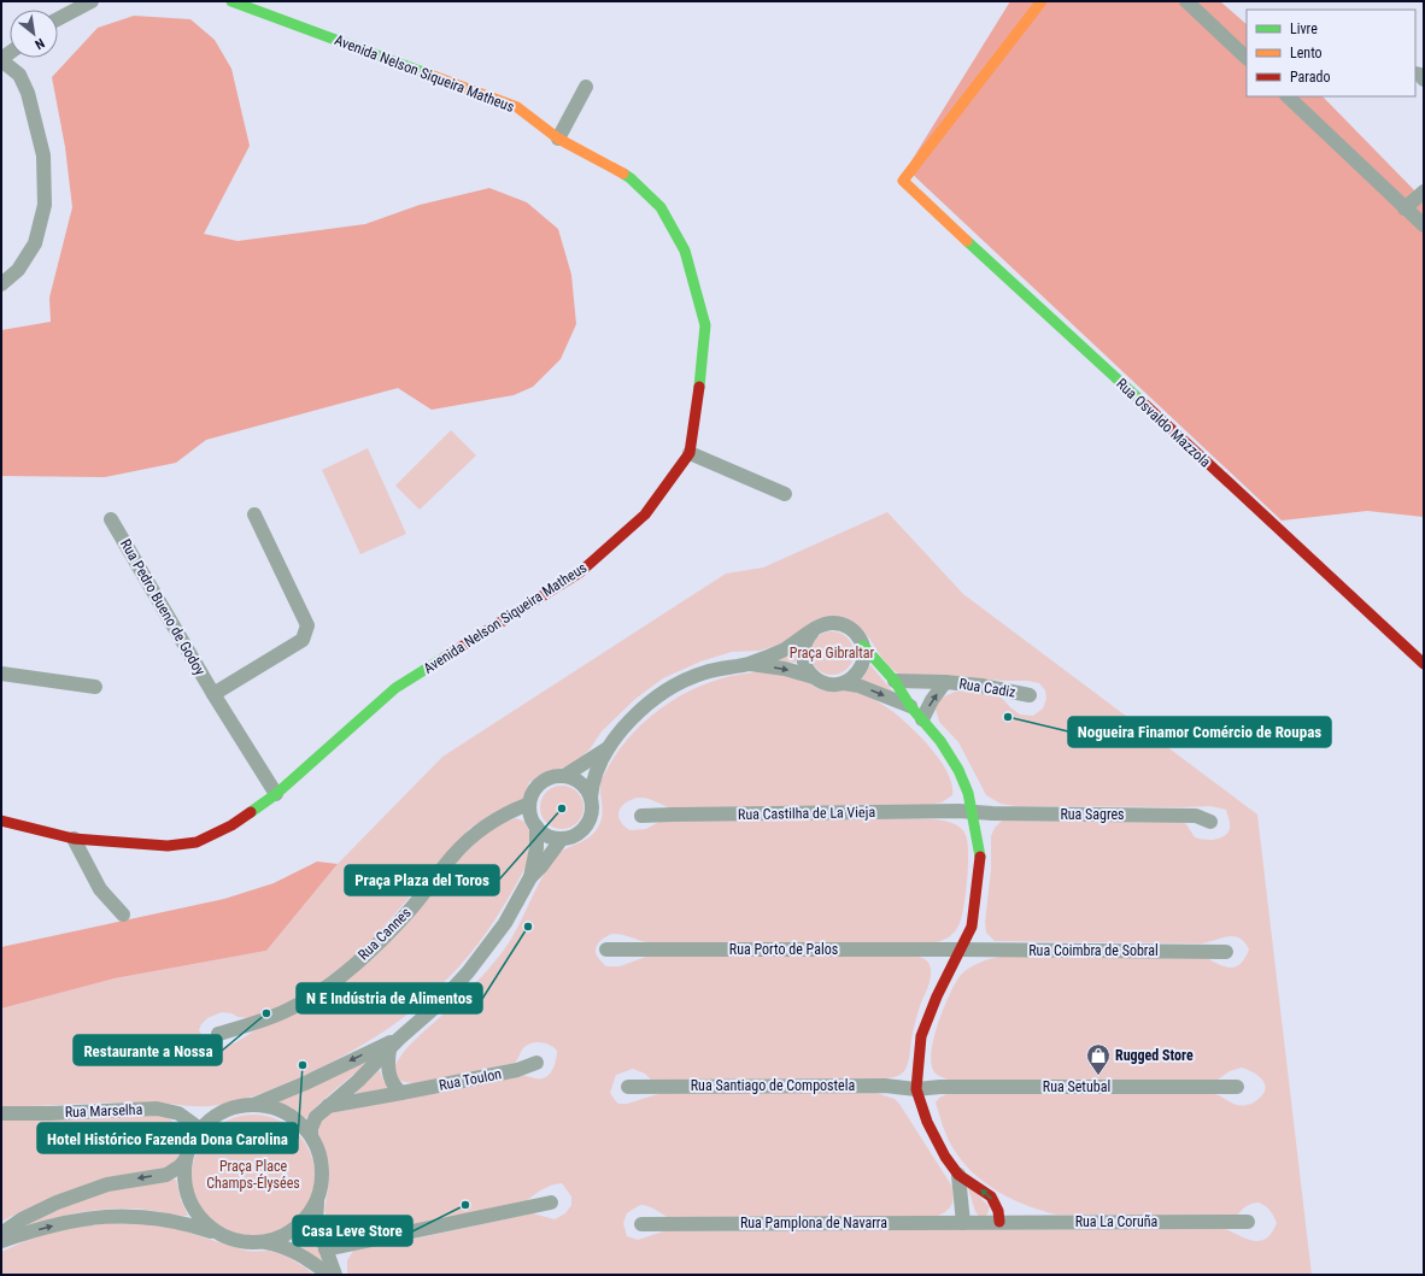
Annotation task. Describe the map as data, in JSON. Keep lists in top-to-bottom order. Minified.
{"streets":{"street":["Avenida Nelson Siqueira Matheus","Rua Osvaldo Mazzola","Rua Pedro Bueno de Godoy","Rua Cadiz","Rua Castilha de La Vieja","Rua Sagres","Rua Cannes","Rua Porto de Palos","Rua Coimbra de Sobral","Rua Toulon","Rua Santiago de Compostela","Rua Setubal","Rua Marselha","Rua La Coruña","Rua Pamplona de Navarra"]},"crossings":[["Avenida Nelson Siqueira Matheus","Rua Pedro Bueno de Godoy"],["Rua Castilha de La Vieja","Rua Sagres"],["Rua Porto de Palos","Rua Coimbra de Sobral"],["Rua Santiago de Compostela","Rua Setubal"],["Rua La Coruña","Rua Pamplona de Navarra"]],"parks":["Praça Gibraltar","Praça Place Champs-Élysées"],"places":{"other":["Nogueira Finamor Comércio de Roupas","Praça Plaza del Toros","N E Indústria de Alimentos","Restaurante a Nossa","Hotel Histórico Fazenda Dona Carolina","Casa Leve Store"],"shop":["Rugged Store"]},"legend":["Livre","Lento","Parado"],"north":"bottom right"}
